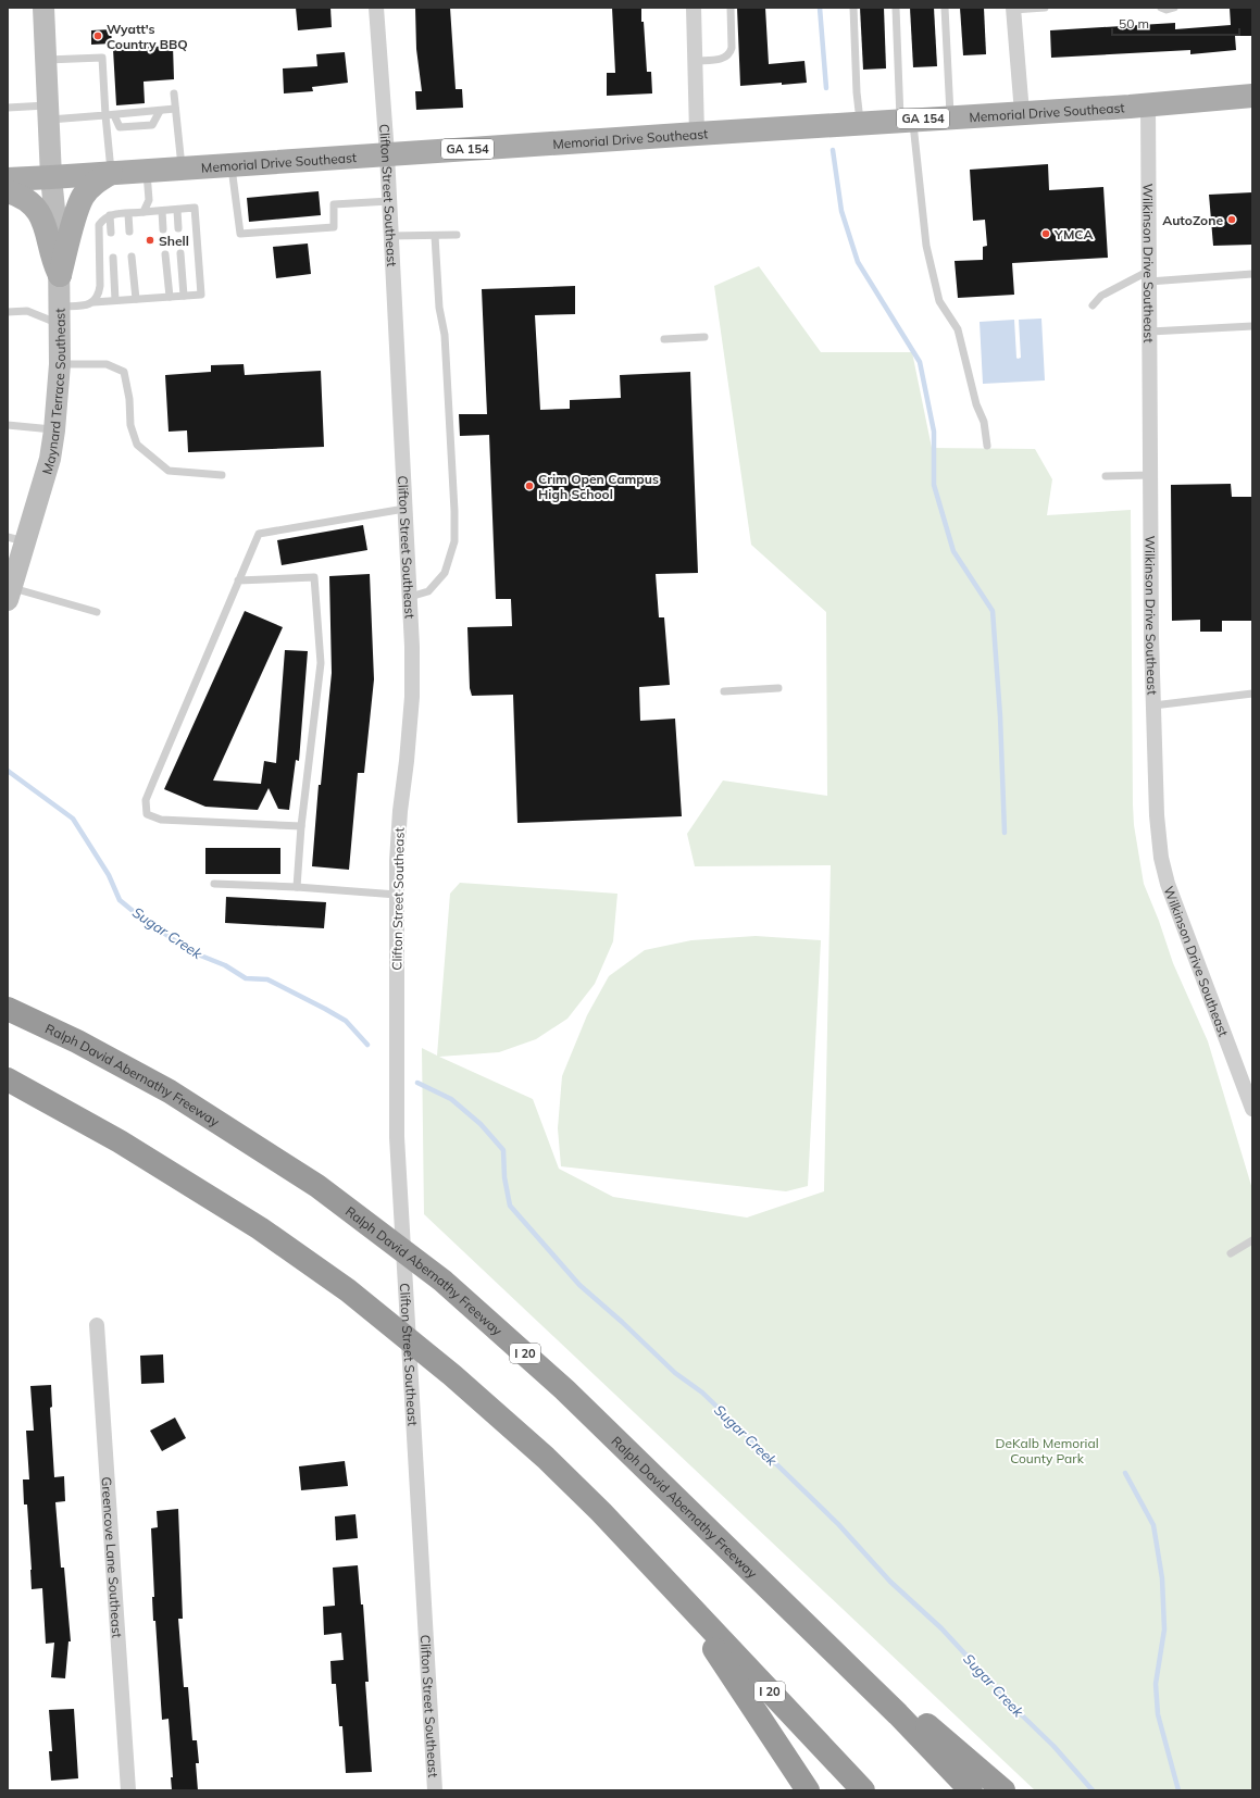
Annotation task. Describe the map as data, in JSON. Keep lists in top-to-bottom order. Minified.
{"streets":{"highway":["Ralph David Abernathy Freeway","I 20"],"main road":["Memorial Drive Southeast","GA 154"],"street":["Clifton Street Southeast","Wilkinson Drive Southeast","Maynard Terrace Southeast","Greencove Lane Southeast"]},"crossings":[["Memorial Drive Southeast","Clifton Street Southeast"],["Memorial Drive Southeast","Wilkinson Drive Southeast"],["Memorial Drive Southeast","Maynard Terrace Southeast"]],"water":["Sugar Creek"],"parks":["DeKalb Memorial County Park"],"places":["Wyatt's Country BBQ","AutoZone","YMCA","Shell","Crim Open Campus High School"],"scale_bar":"50 m"}
